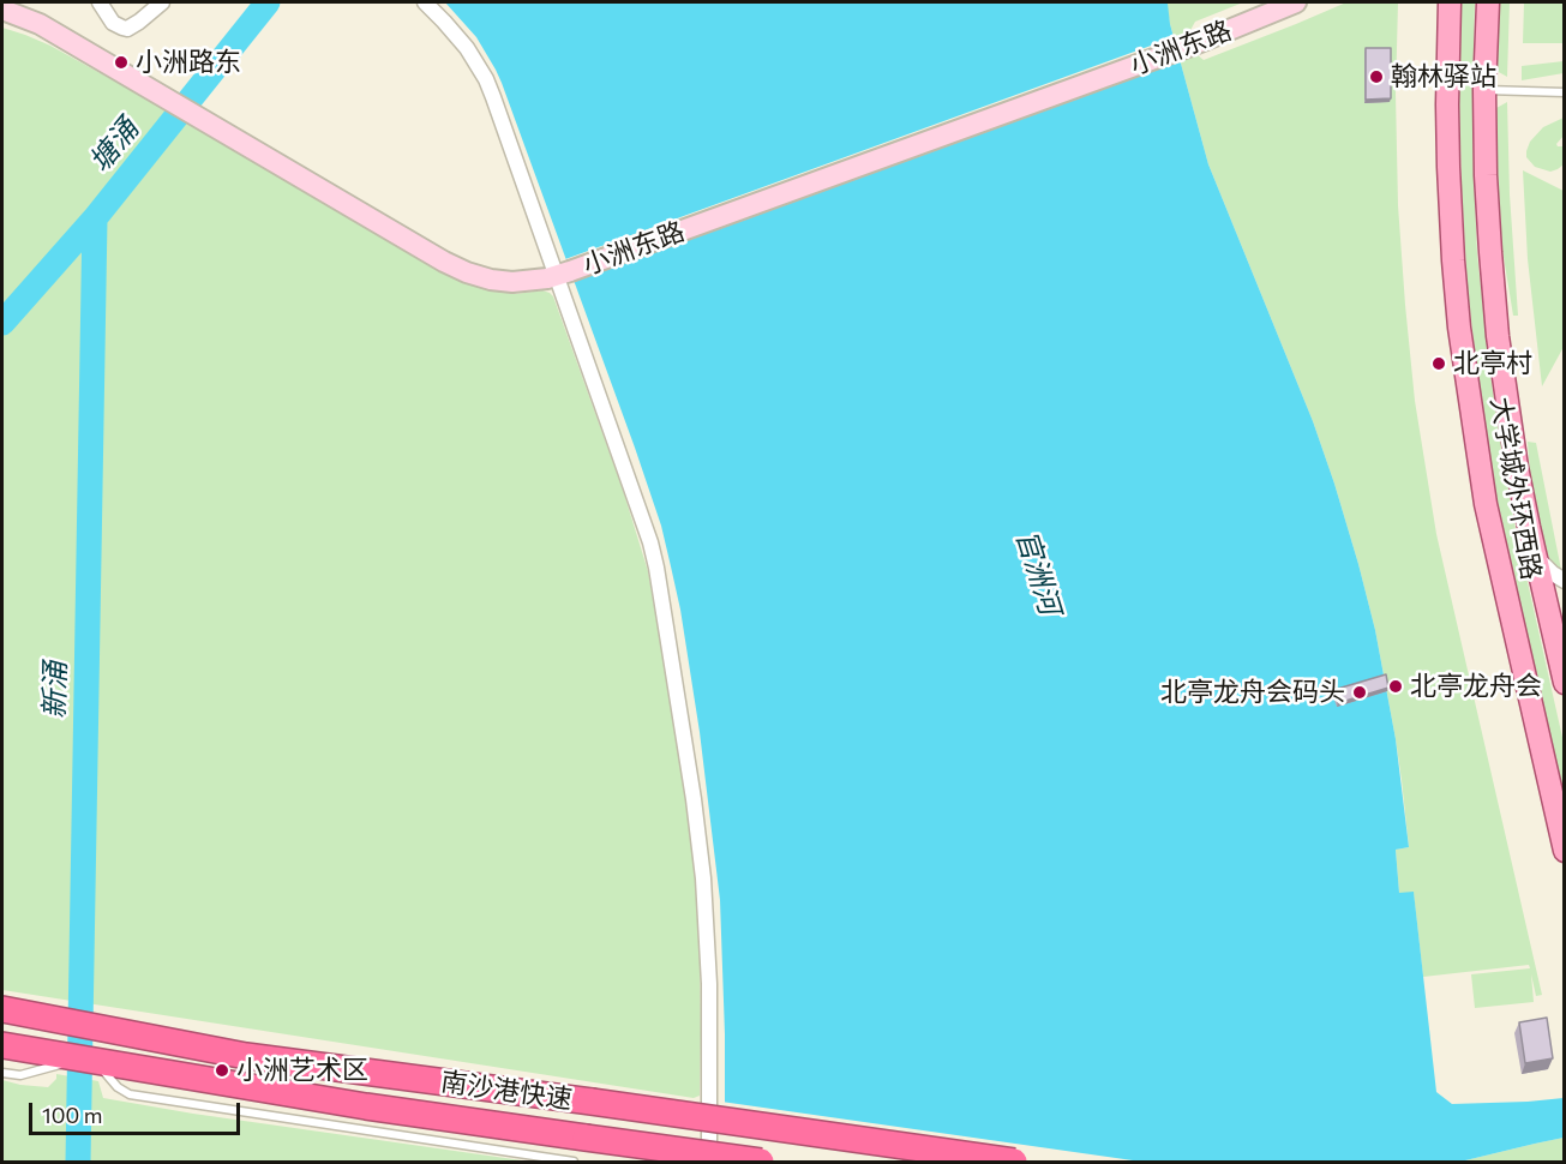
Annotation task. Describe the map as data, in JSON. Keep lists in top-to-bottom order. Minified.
{"streets":{"highway":["南沙港快速"],"main road":["小洲东路","大学城外环西路"]},"water":["塘涌","官洲河","新涌"],"places":["小洲路东","翰林驿站","北亭村","北亭龙舟会","北亭龙舟会码头","小洲艺术区"],"scale_bar":"100 m"}
